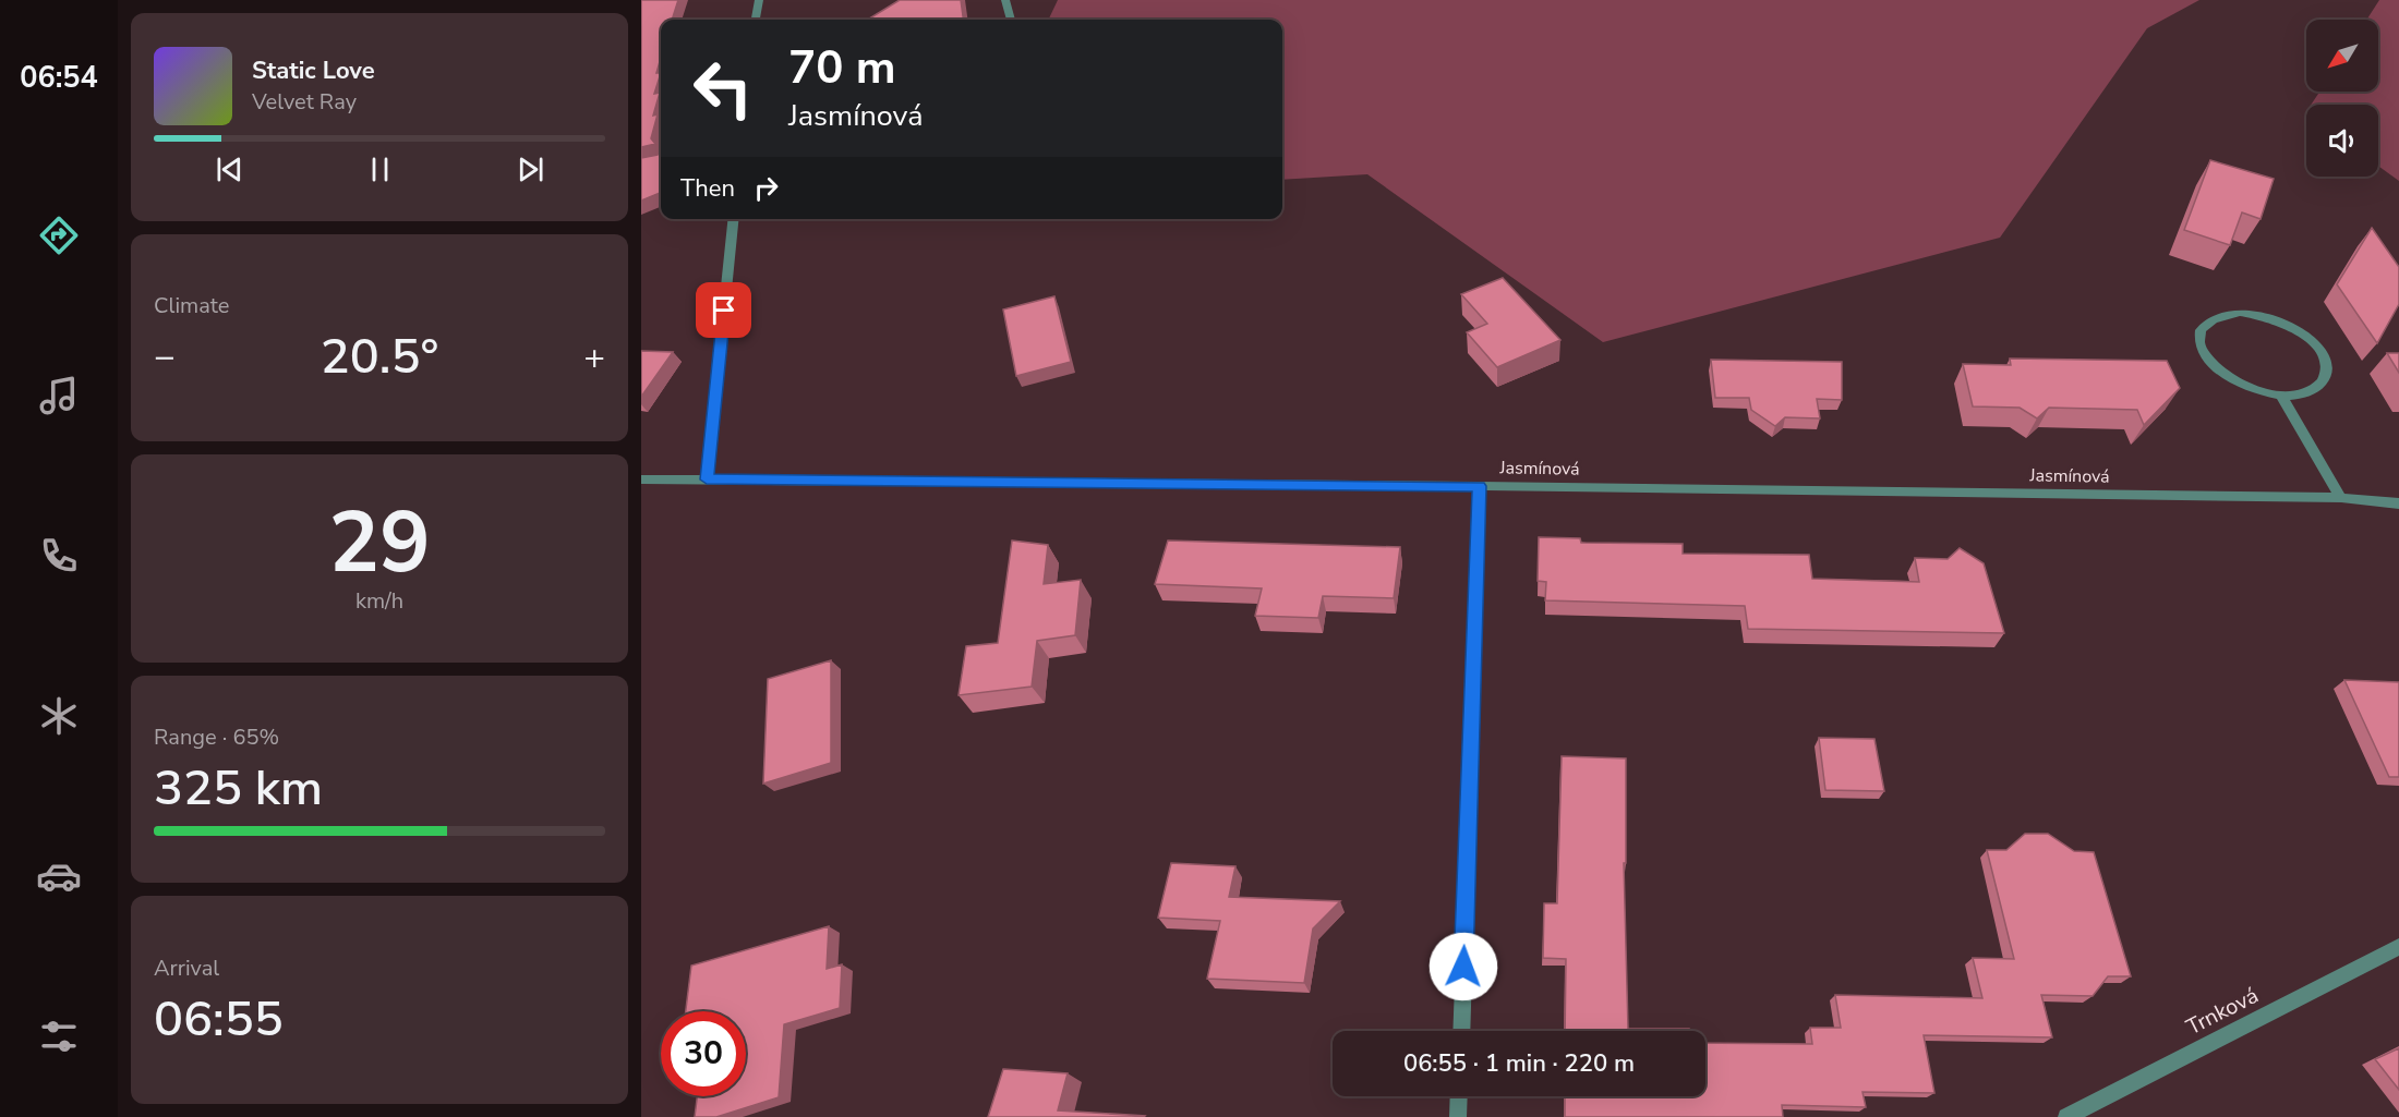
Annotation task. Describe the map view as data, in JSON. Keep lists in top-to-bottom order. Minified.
{"streets":{"street":["Jasmínová","Trnková"]},"north":"bottom left","page":{"tabs":"06:54","turn":["70 m","Jasmínová"],"song":["Static Love","Velvet Ray"],"then":"Then","tile":["Climate",["29","km/h"],["Range · 65%","325 km"],["Arrival","06:55"]],"heat":["−","20.5°","+"],"limit":"30","trip":"06:55 · 1 min · 220 m"}}
